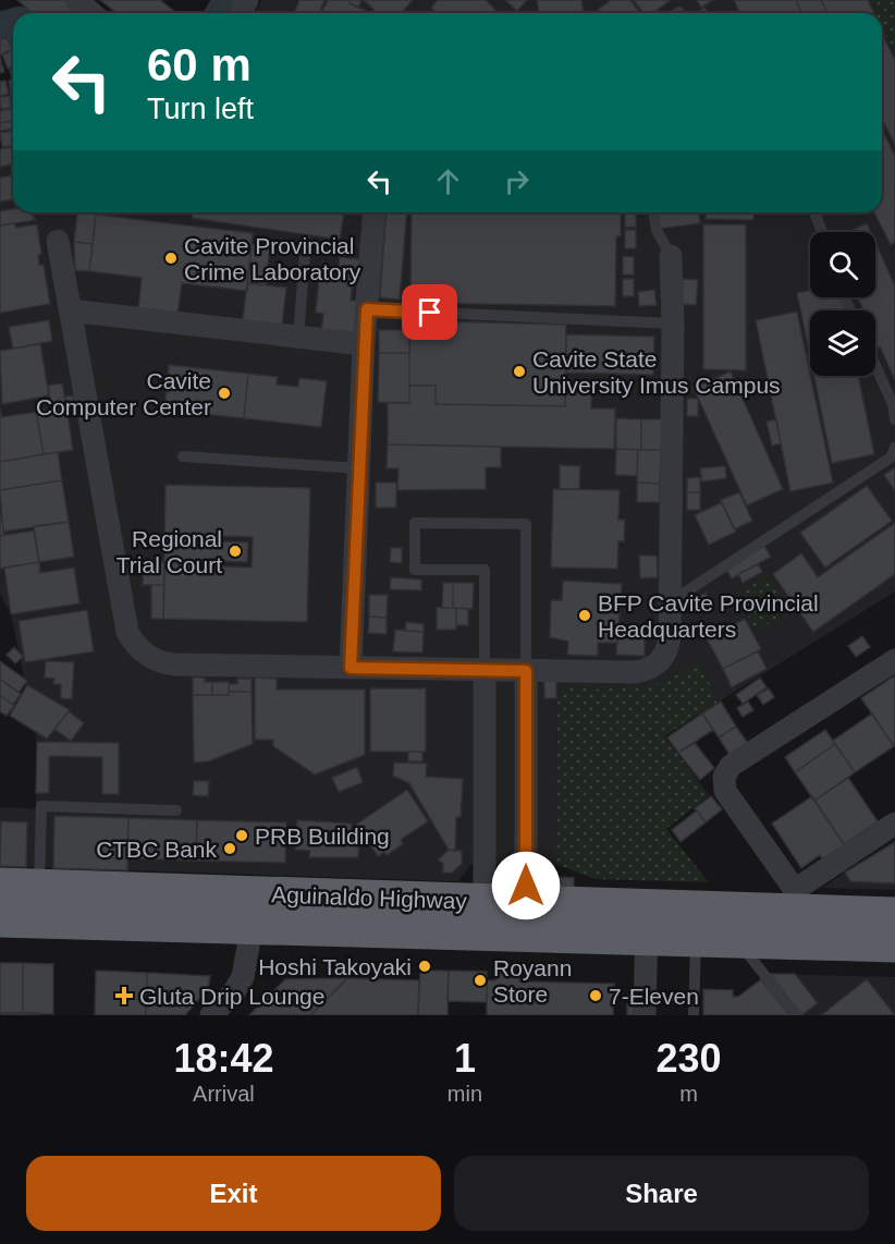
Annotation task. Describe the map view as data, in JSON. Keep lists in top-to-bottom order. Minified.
{"streets":{"highway":["Aguinaldo Highway"]},"places":{"other":["Cavite Provincial Crime Laboratory","Cavite State University Imus Campus","Cavite Computer Center","Regional Trial Court","BFP Cavite Provincial Headquarters","PRB Building","CTBC Bank","Hoshi Takoyaki","Royann Store","7-Eleven"],"health":["Gluta Drip Lounge"]},"page":{"turn":["60 m","Turn left"],"eta":["18:42","Arrival","1","min","230","m"],"buttons":["Exit","Share"]}}
